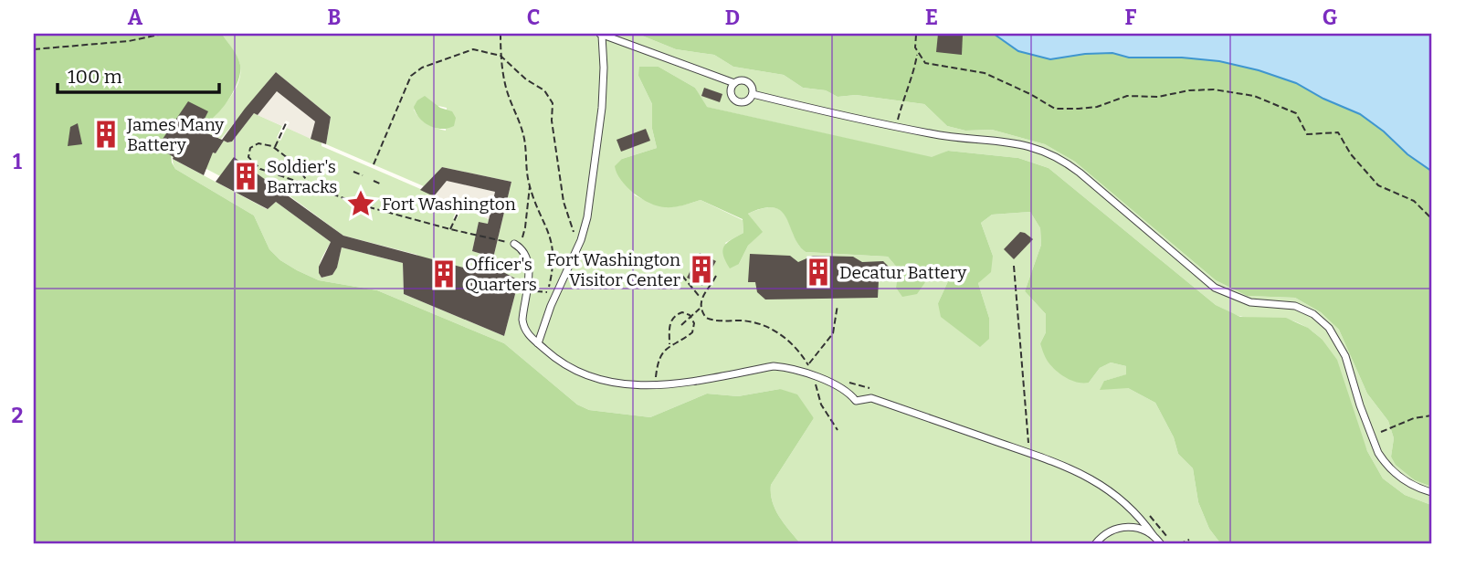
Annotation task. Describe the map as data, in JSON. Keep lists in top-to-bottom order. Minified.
{"places":{"building":["James Many Battery","Soldier's Barracks","Fort Washington Visitor Center","Decatur Battery","Officer's Quarters"],"place":["Fort Washington"]},"scale_bar":"100 m","grid":{"columns":["A","B","C","D","E","F","G"],"rows":["1","2"]}}
